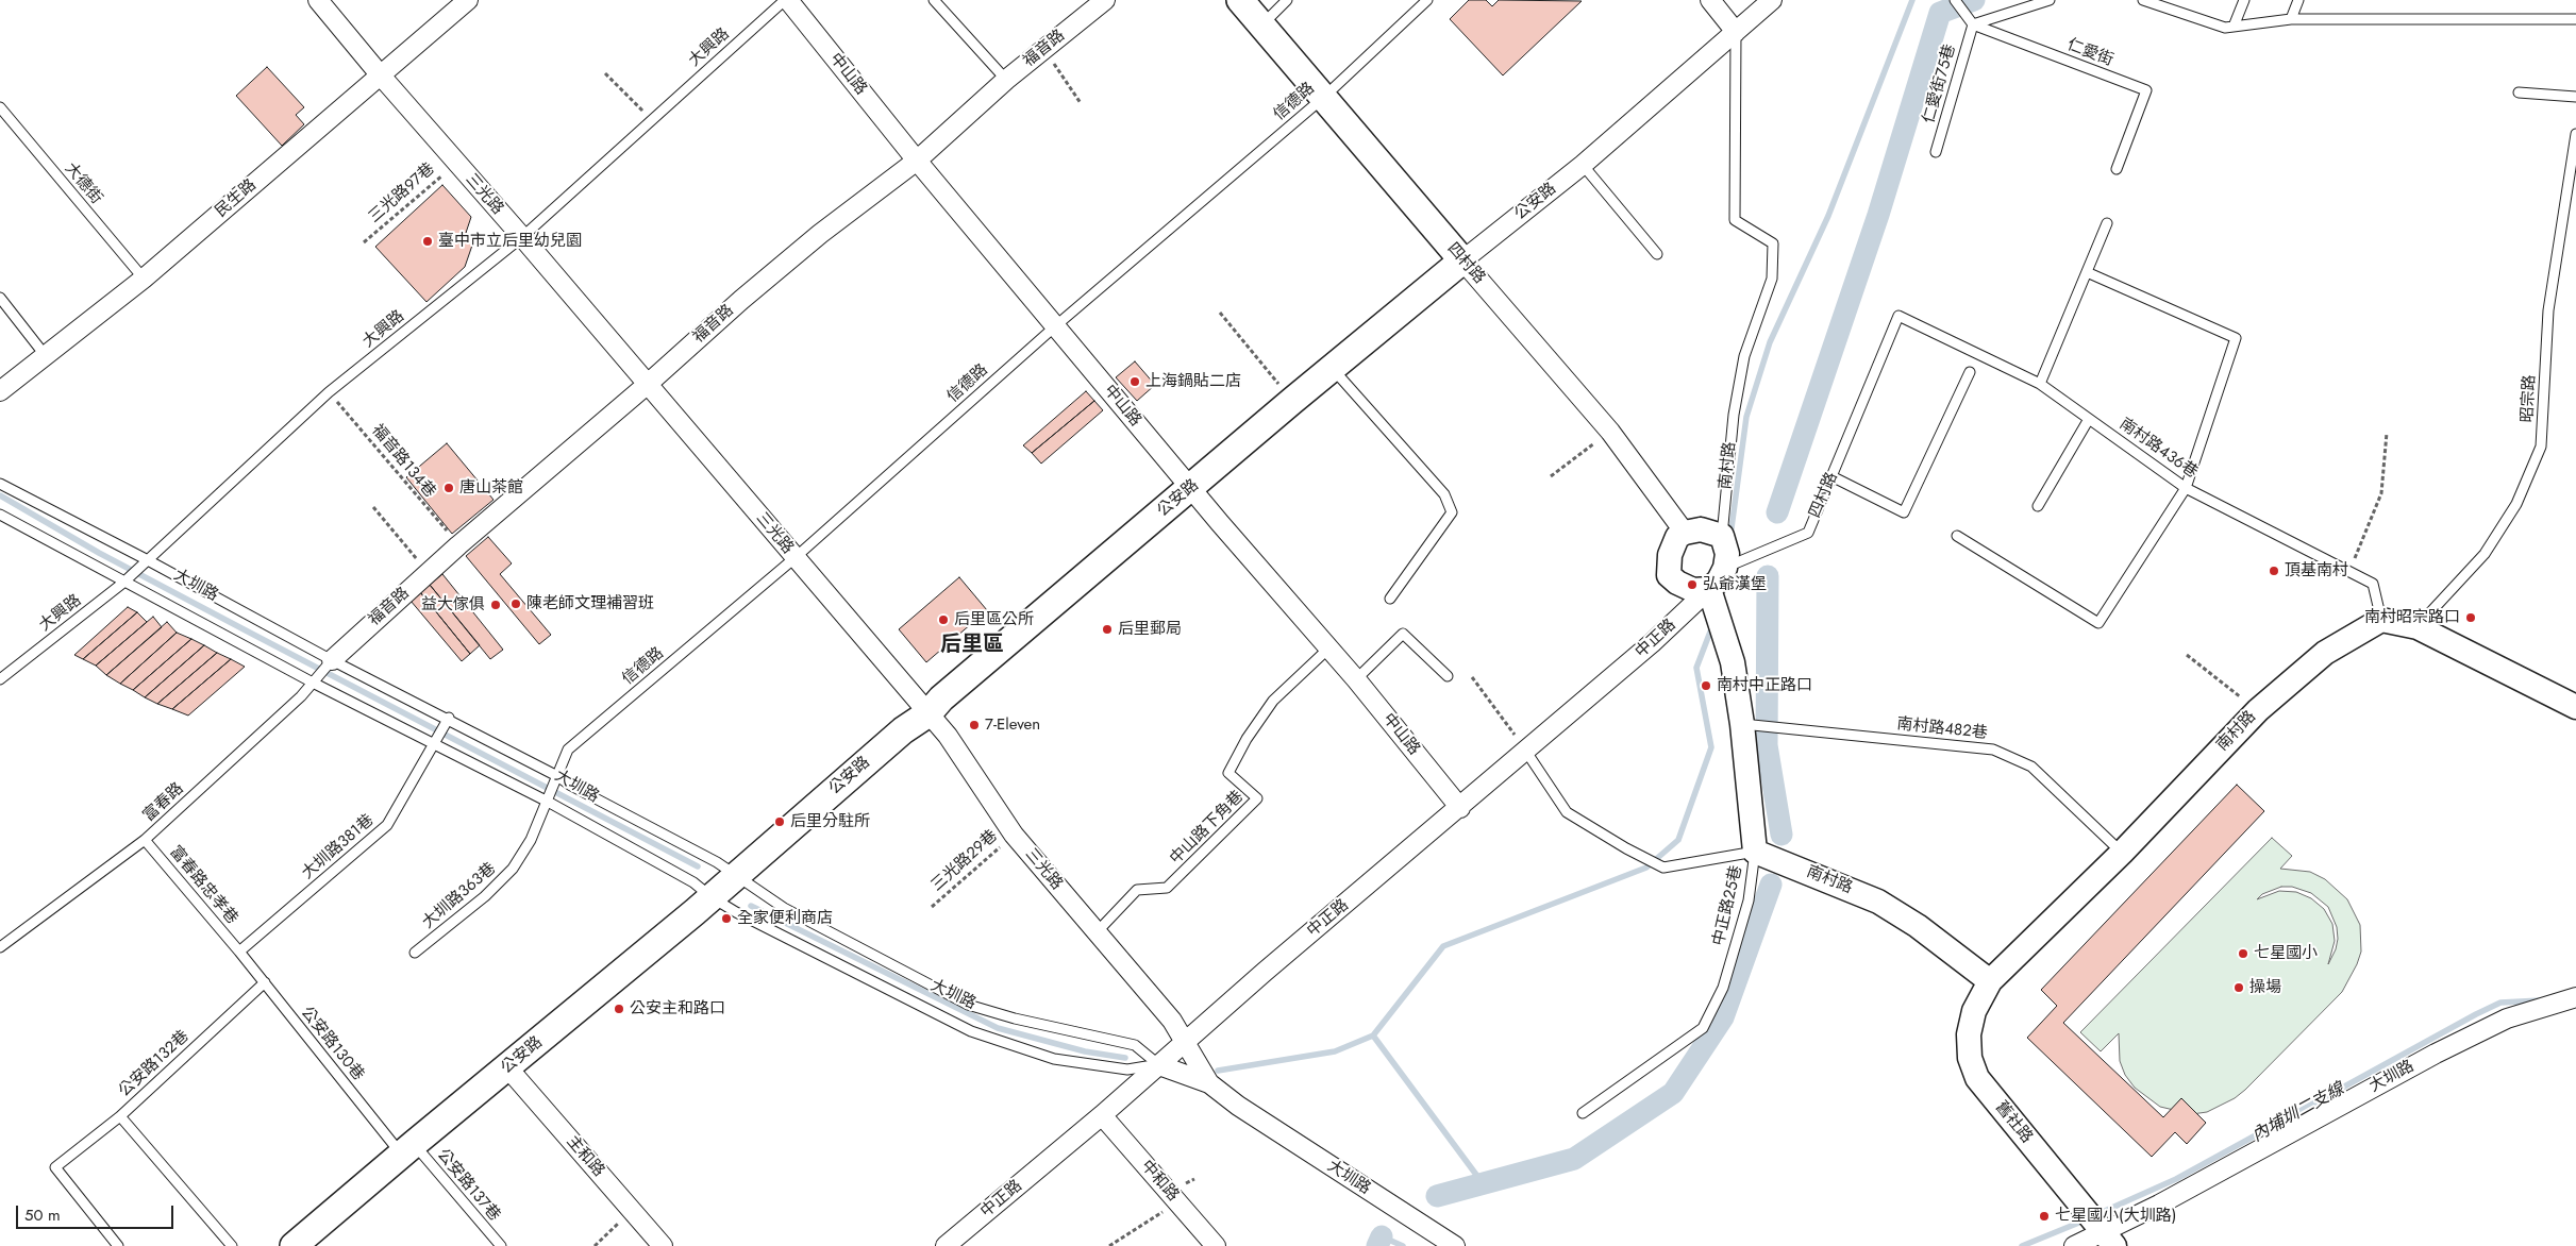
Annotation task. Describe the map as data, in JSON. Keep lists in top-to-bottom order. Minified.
{"streets":{"main road":["公安路","四村路"],"street":["福音路","中山路","三光路","民生路","南村路","大圳路","中正路","舊社路","主和路","中和路"],"lane":["大興路","仁愛街","仁愛街75巷","信德路","大德街","昭宗路","南村路436巷","南村路482巷","富春路","中山路下角巷","大圳路381巷","富春路忠孝巷","大圳路363巷","中正路25巷","公安路130巷","公安路132巷","公安路137巷"],"path":["三光路97巷","福音路134巷","三光路29巷"]},"crossings":[["大興路","中山路"],["大興路","三光路"],["大興路","福音路134巷"],["大興路","大圳路"],["福音路","中山路"],["福音路","三光路"],["福音路","福音路134巷"],["福音路","大圳路"],["福音路","富春路"],["仁愛街","仁愛街75巷"],["中山路","信德路"],["中山路","公安路"],["中山路","中正路"],["中山路","中山路下角巷"],["信德路","三光路"],["信德路","四村路"],["信德路","大圳路"],["信德路","大圳路363巷"],["大德街","民生路"],["三光路97巷","三光路"],["三光路","民生路"],["三光路","公安路"],["三光路","大圳路"],["三光路","中正路"],["三光路","中山路下角巷"],["三光路","三光路29巷"],["公安路","四村路"],["公安路","南村路"],["公安路","大圳路"],["公安路","公安路130巷"],["公安路","主和路"],["公安路","公安路137巷"],["四村路","南村路436巷"],["四村路","南村路"],["四村路","中正路"],["南村路436巷","南村路"],["南村路","中正路"],["南村路","南村路482巷"],["南村路","中正路25巷"],["南村路","舊社路"],["大圳路","中正路"],["大圳路","富春路"],["大圳路","大圳路381巷"],["大圳路","大圳路363巷"],["大圳路","舊社路"],["中正路","中正路25巷"],["中正路","中和路"],["富春路","富春路忠孝巷"],["大圳路381巷","富春路忠孝巷"],["大圳路381巷","公安路130巷"],["富春路忠孝巷","公安路130巷"],["公安路130巷","公安路132巷"],["公安路130巷","公安路137巷"]],"districts":["后里區"],"water":["內埔圳二支線"],"places":["臺中市立后里幼兒園","上海鍋貼二店","唐山茶館","頂基南村","弘爺漢堡","陳老師文理補習班","益大傢俱","南村昭宗路口","后里區公所","后里郵局","南村中正路口","7-Eleven","后里分駐所","全家便利商店","七星國小","操場","公安主和路口","七星國小(大圳路)"],"scale_bar":"50 m"}
